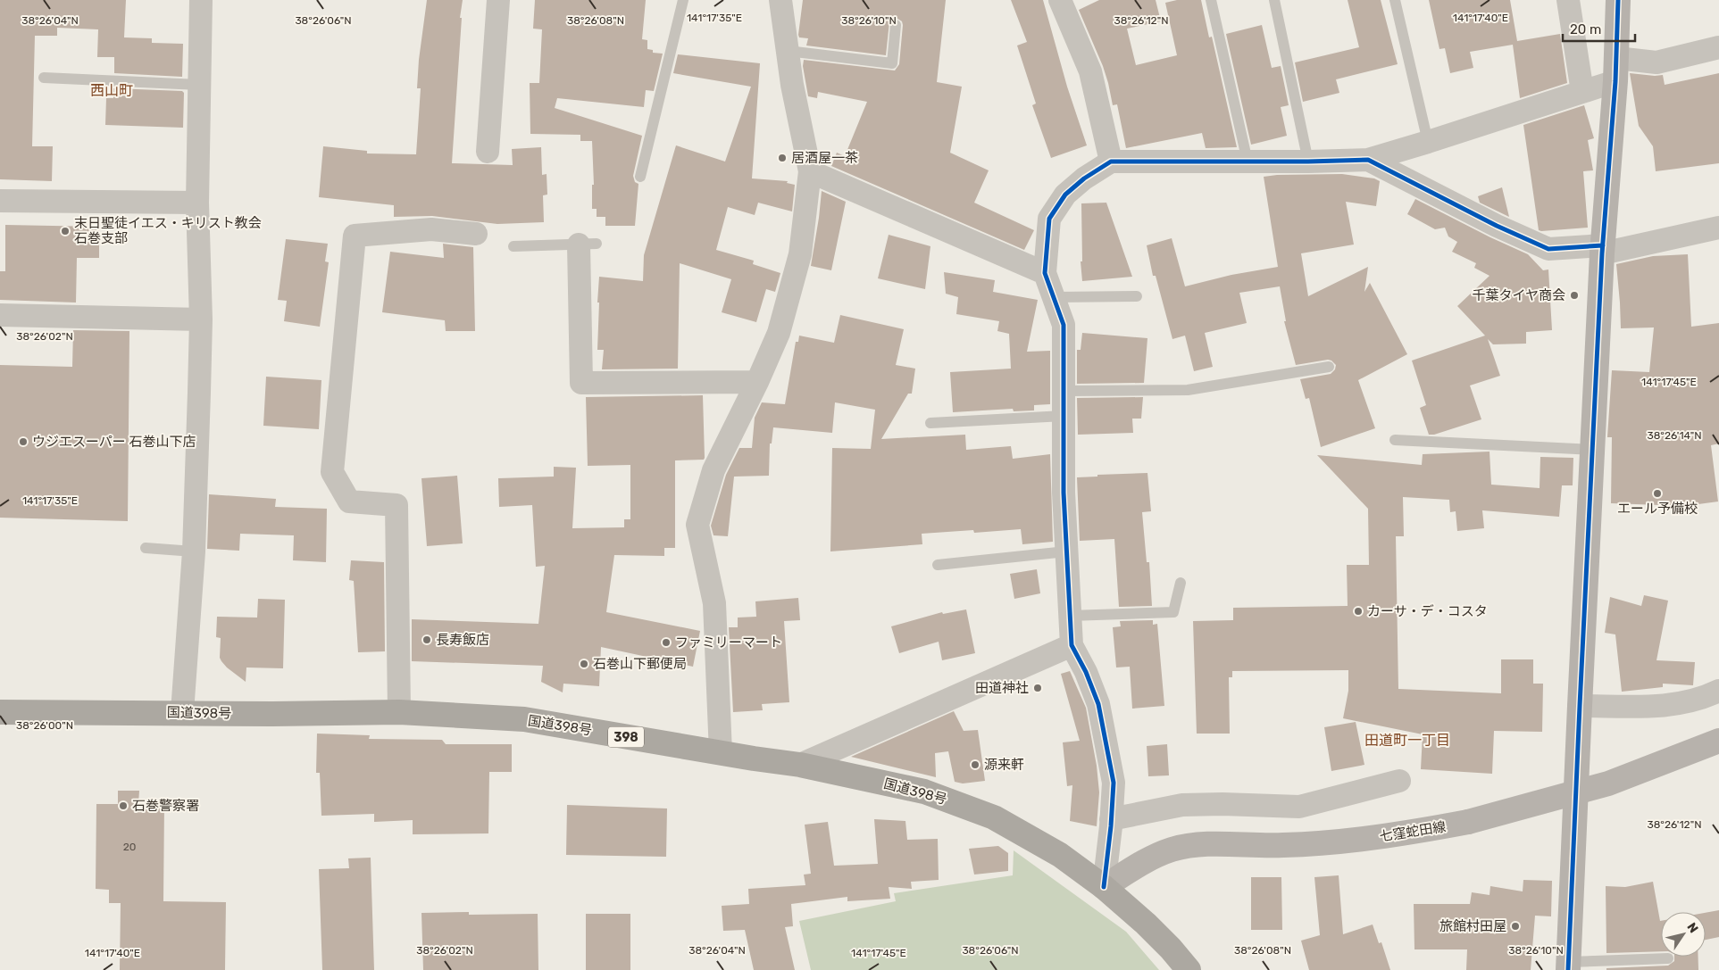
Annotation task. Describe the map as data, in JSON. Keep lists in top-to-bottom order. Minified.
{"streets":{"highway":["国道398号","398"],"street":["七窪蛇田線"]},"crossings":[["国道398号","七窪蛇田線"]],"districts":["西山町","田道町一丁目"],"places":["居酒屋一茶","末日聖徒イエス・キリスト教会 石巻支部","千葉タイヤ商会","ウジエスーパー 石巻山下店","エール予備校","カーサ・デ・コスタ","長寿飯店","ファミリーマート","石巻山下郵便局","田道神社","源来軒","石巻警察署","旅館村田屋"],"house_numbers":["20"],"scale_bar":"20 m","north":"top right","coordinates":["141°17'35\"E","141°17'40\"E","38°26'04\"N","38°26'06\"N","38°26'08\"N","38°26'10\"N","38°26'12\"N","38°26'02\"N","141°17'45\"E","38°26'14\"N","38°26'00\"N"]}
